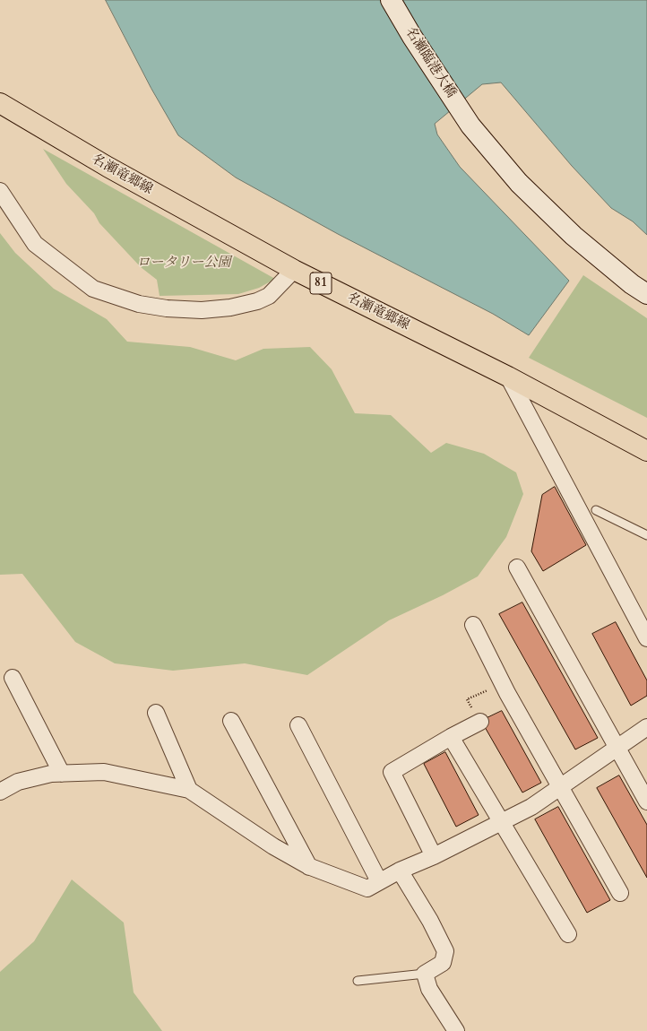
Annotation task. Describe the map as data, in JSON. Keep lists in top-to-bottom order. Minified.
{"streets":{"main road":["名瀬竜郷線","81"],"street":["名瀬臨港大橋"]},"parks":["ロータリー公園"]}
